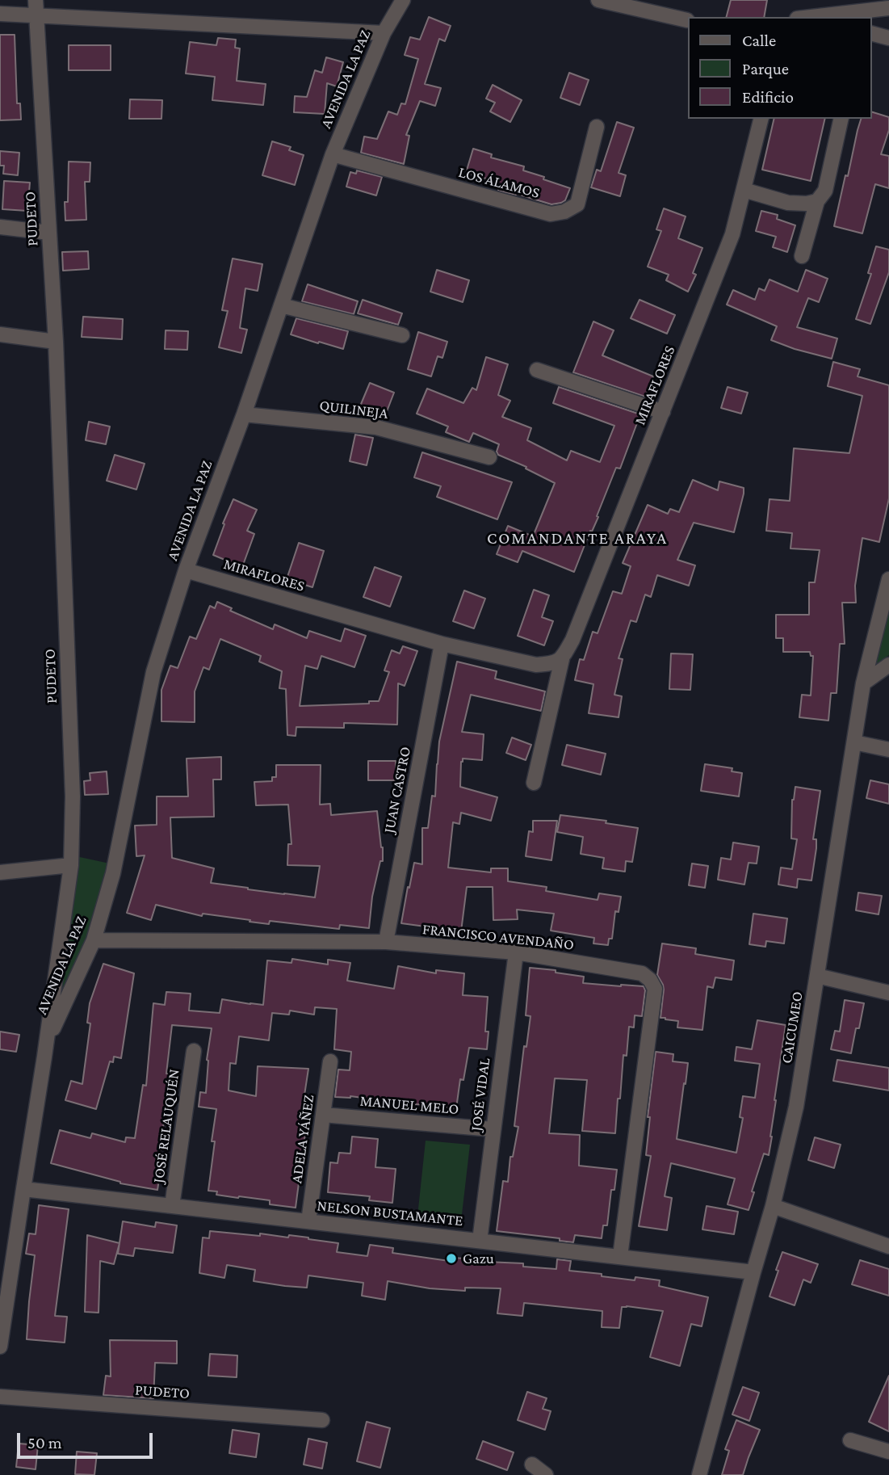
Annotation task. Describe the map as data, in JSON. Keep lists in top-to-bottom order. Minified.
{"streets":{"street":["AVENIDA LA PAZ","LOS ÁLAMOS","PUDETO","MIRAFLORES","QUILINEJA","JUAN CASTRO","FRANCISCO AVENDAÑO","CAICUMEO","JOSÉ VIDAL","MANUEL MELO","JOSÉ RELAUQUÉN","ADELA YÁÑEZ","NELSON BUSTAMANTE"]},"crossings":[["AVENIDA LA PAZ","LOS ÁLAMOS"],["AVENIDA LA PAZ","PUDETO"],["AVENIDA LA PAZ","MIRAFLORES"],["AVENIDA LA PAZ","QUILINEJA"],["AVENIDA LA PAZ","FRANCISCO AVENDAÑO"],["PUDETO","NELSON BUSTAMANTE"],["MIRAFLORES","JUAN CASTRO"],["JUAN CASTRO","FRANCISCO AVENDAÑO"],["FRANCISCO AVENDAÑO","JOSÉ VIDAL"],["FRANCISCO AVENDAÑO","NELSON BUSTAMANTE"],["CAICUMEO","NELSON BUSTAMANTE"],["JOSÉ VIDAL","MANUEL MELO"],["JOSÉ VIDAL","NELSON BUSTAMANTE"],["MANUEL MELO","ADELA YÁÑEZ"],["JOSÉ RELAUQUÉN","NELSON BUSTAMANTE"],["ADELA YÁÑEZ","NELSON BUSTAMANTE"]],"districts":["COMANDANTE ARAYA"],"places":["Gazu"],"legend":["Calle","Parque","Edificio"],"scale_bar":"50 m"}
